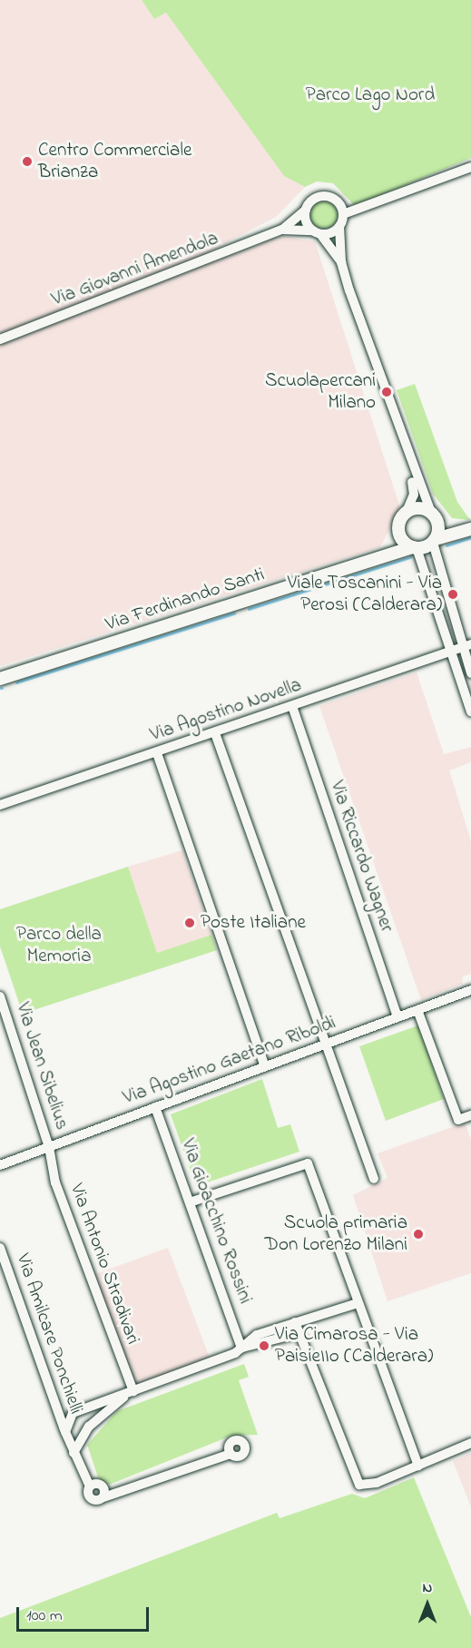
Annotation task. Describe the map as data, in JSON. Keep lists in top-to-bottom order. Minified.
{"streets":{"main road":["Via Ferdinando Santi"],"street":["Via Giovanni Amendola","Via Agostino Novella","Via Riccardo Wagner","Via Agostino Gaetano Riboldi","Via Jean Sibelius","Via Gioacchino Rossini","Via Antonio Stradivari","Via Amilcare Ponchielli"]},"crossings":[["Via Agostino Novella","Via Riccardo Wagner"],["Via Riccardo Wagner","Via Agostino Gaetano Riboldi"],["Via Agostino Gaetano Riboldi","Via Jean Sibelius"],["Via Agostino Gaetano Riboldi","Via Gioacchino Rossini"],["Via Agostino Gaetano Riboldi","Via Antonio Stradivari"],["Via Jean Sibelius","Via Antonio Stradivari"]],"parks":["Parco Lago Nord","Parco della Memoria"],"places":["Centro Commerciale Brianza","Scuolapercani Milano","Viale Toscanini - Via Perosi (Calderara)","Poste Italiane","Scuola primaria Don Lorenzo Milani","Via Cimarosa - Via PaisieIIo (Calderara)"],"scale_bar":"100 m","north":"top"}
